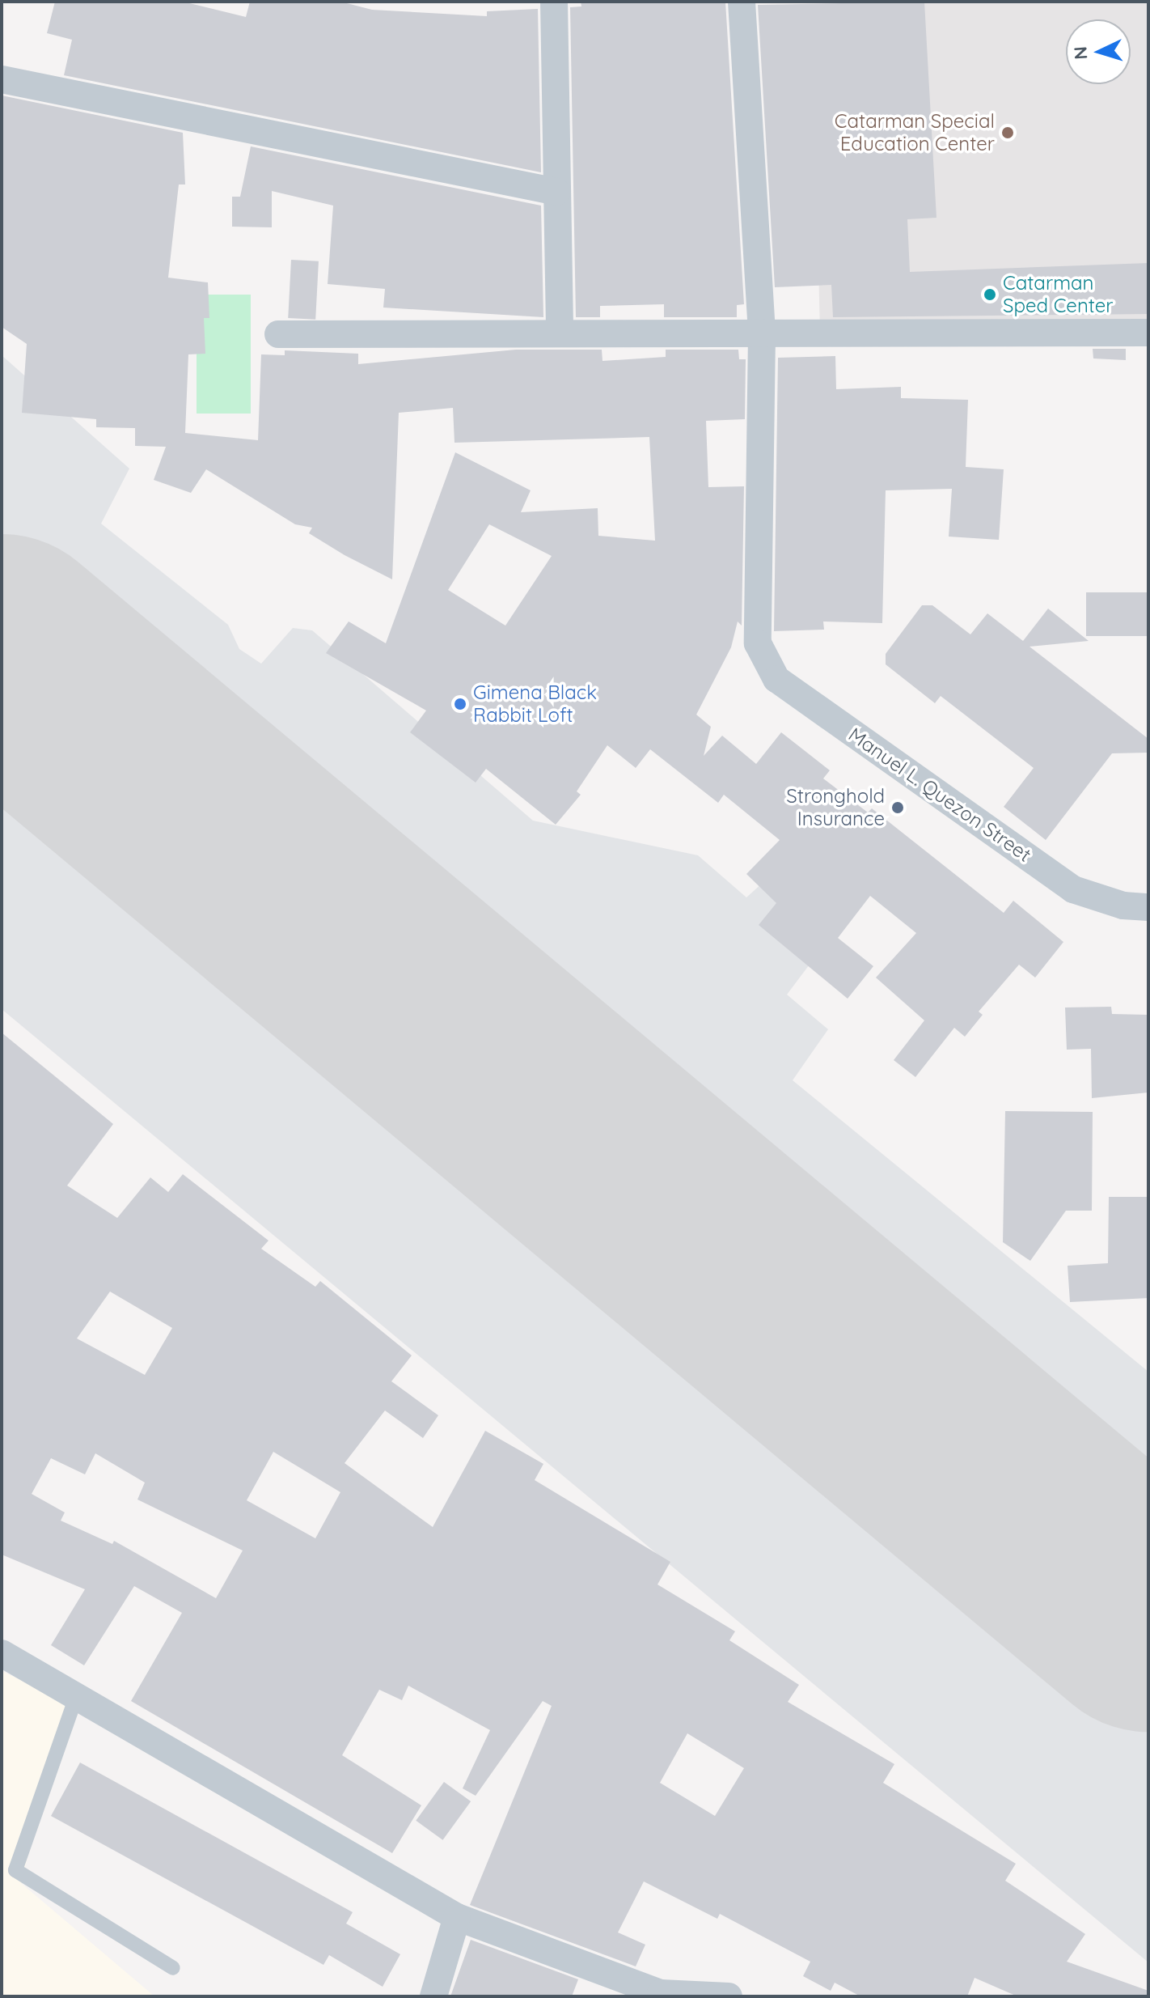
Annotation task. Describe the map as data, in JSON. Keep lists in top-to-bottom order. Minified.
{"streets":{"street":["Manuel L. Quezon Street"]},"places":["Catarman Special Education Center","Catarman Sped Center","Gimena Black Rabbit Loft","Stronghold Insurance"],"north":"left"}
